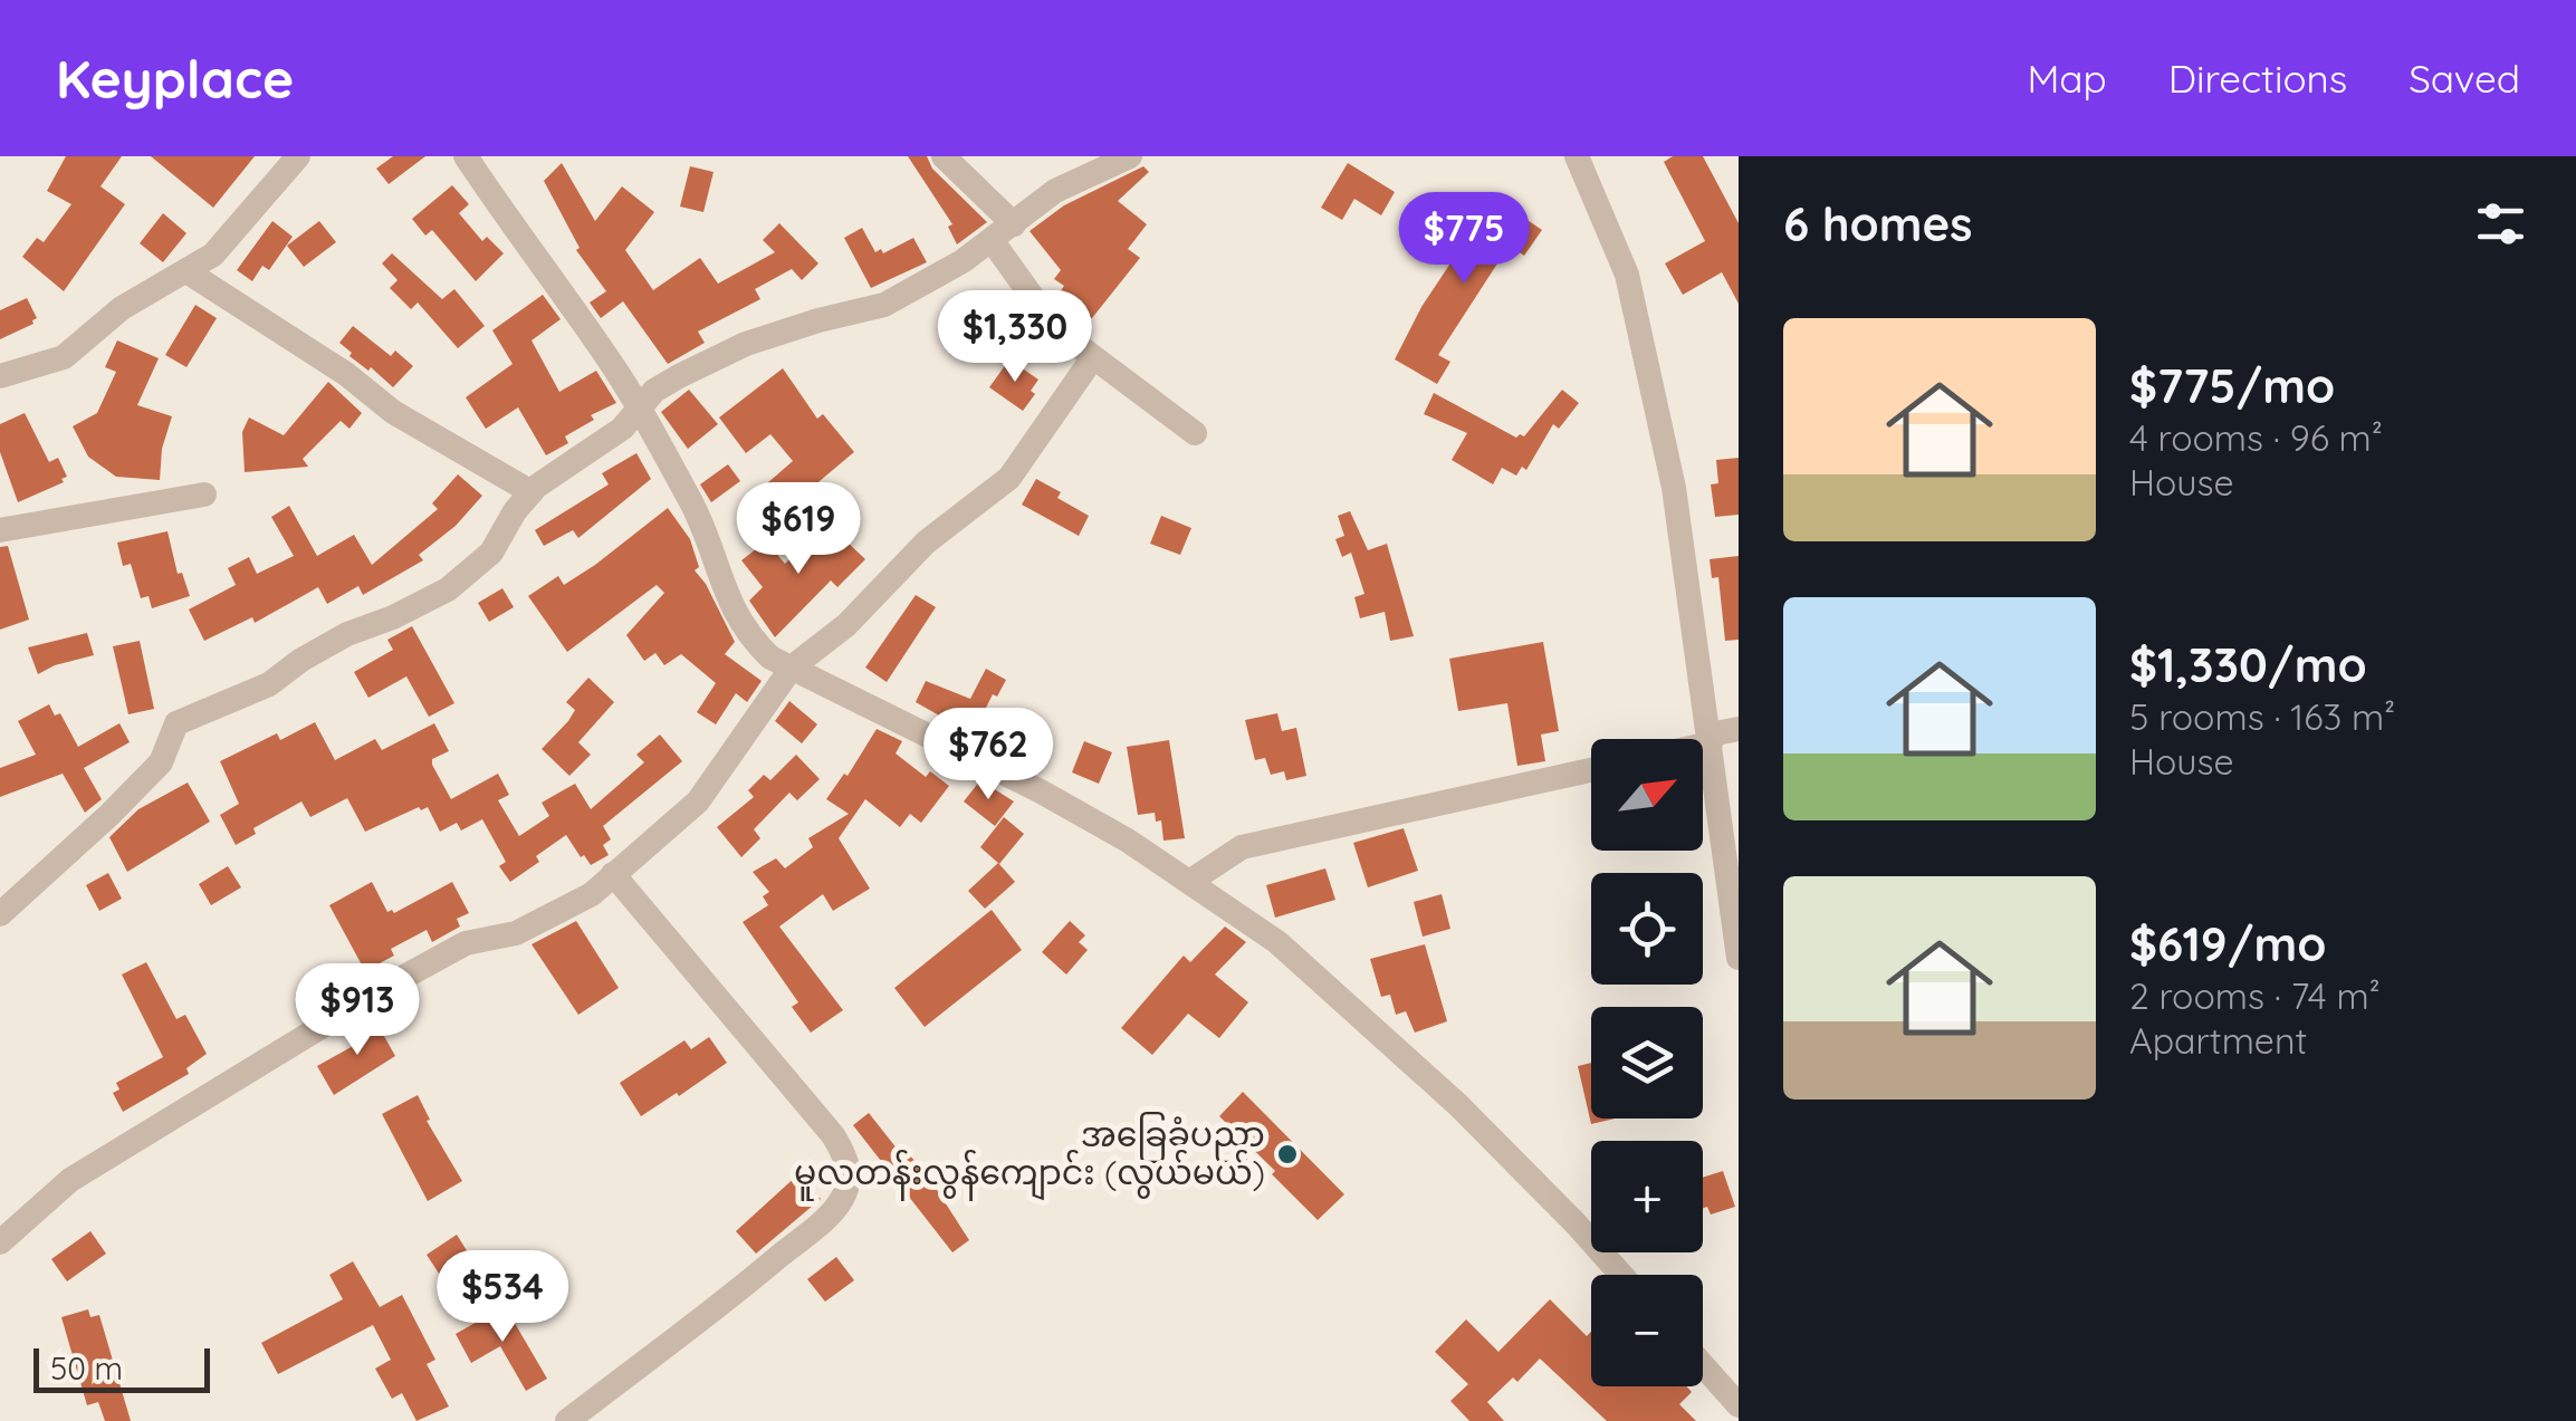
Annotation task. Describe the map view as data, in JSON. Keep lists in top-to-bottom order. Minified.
{"places":["အခြေခံပညာ မူလတန်းလွန်ကျောင်း (လွယ်မယ်)"],"scale_bar":"50 m","north":"top right","page":{"header":"Keyplace","nav":["Map","Directions","Saved"],"heading":"6 homes","price":["$775","$1,330","$619","$762","$913","$534"],"list":[{"name":"$775/mo","note":"4 rooms · 96 m² · House"},{"name":"$1,330/mo","note":"5 rooms · 163 m² · House"},{"name":"$619/mo","note":"2 rooms · 74 m² · Apartment"}],"map_buttons":["+","−"],"scale":"50 m"}}
